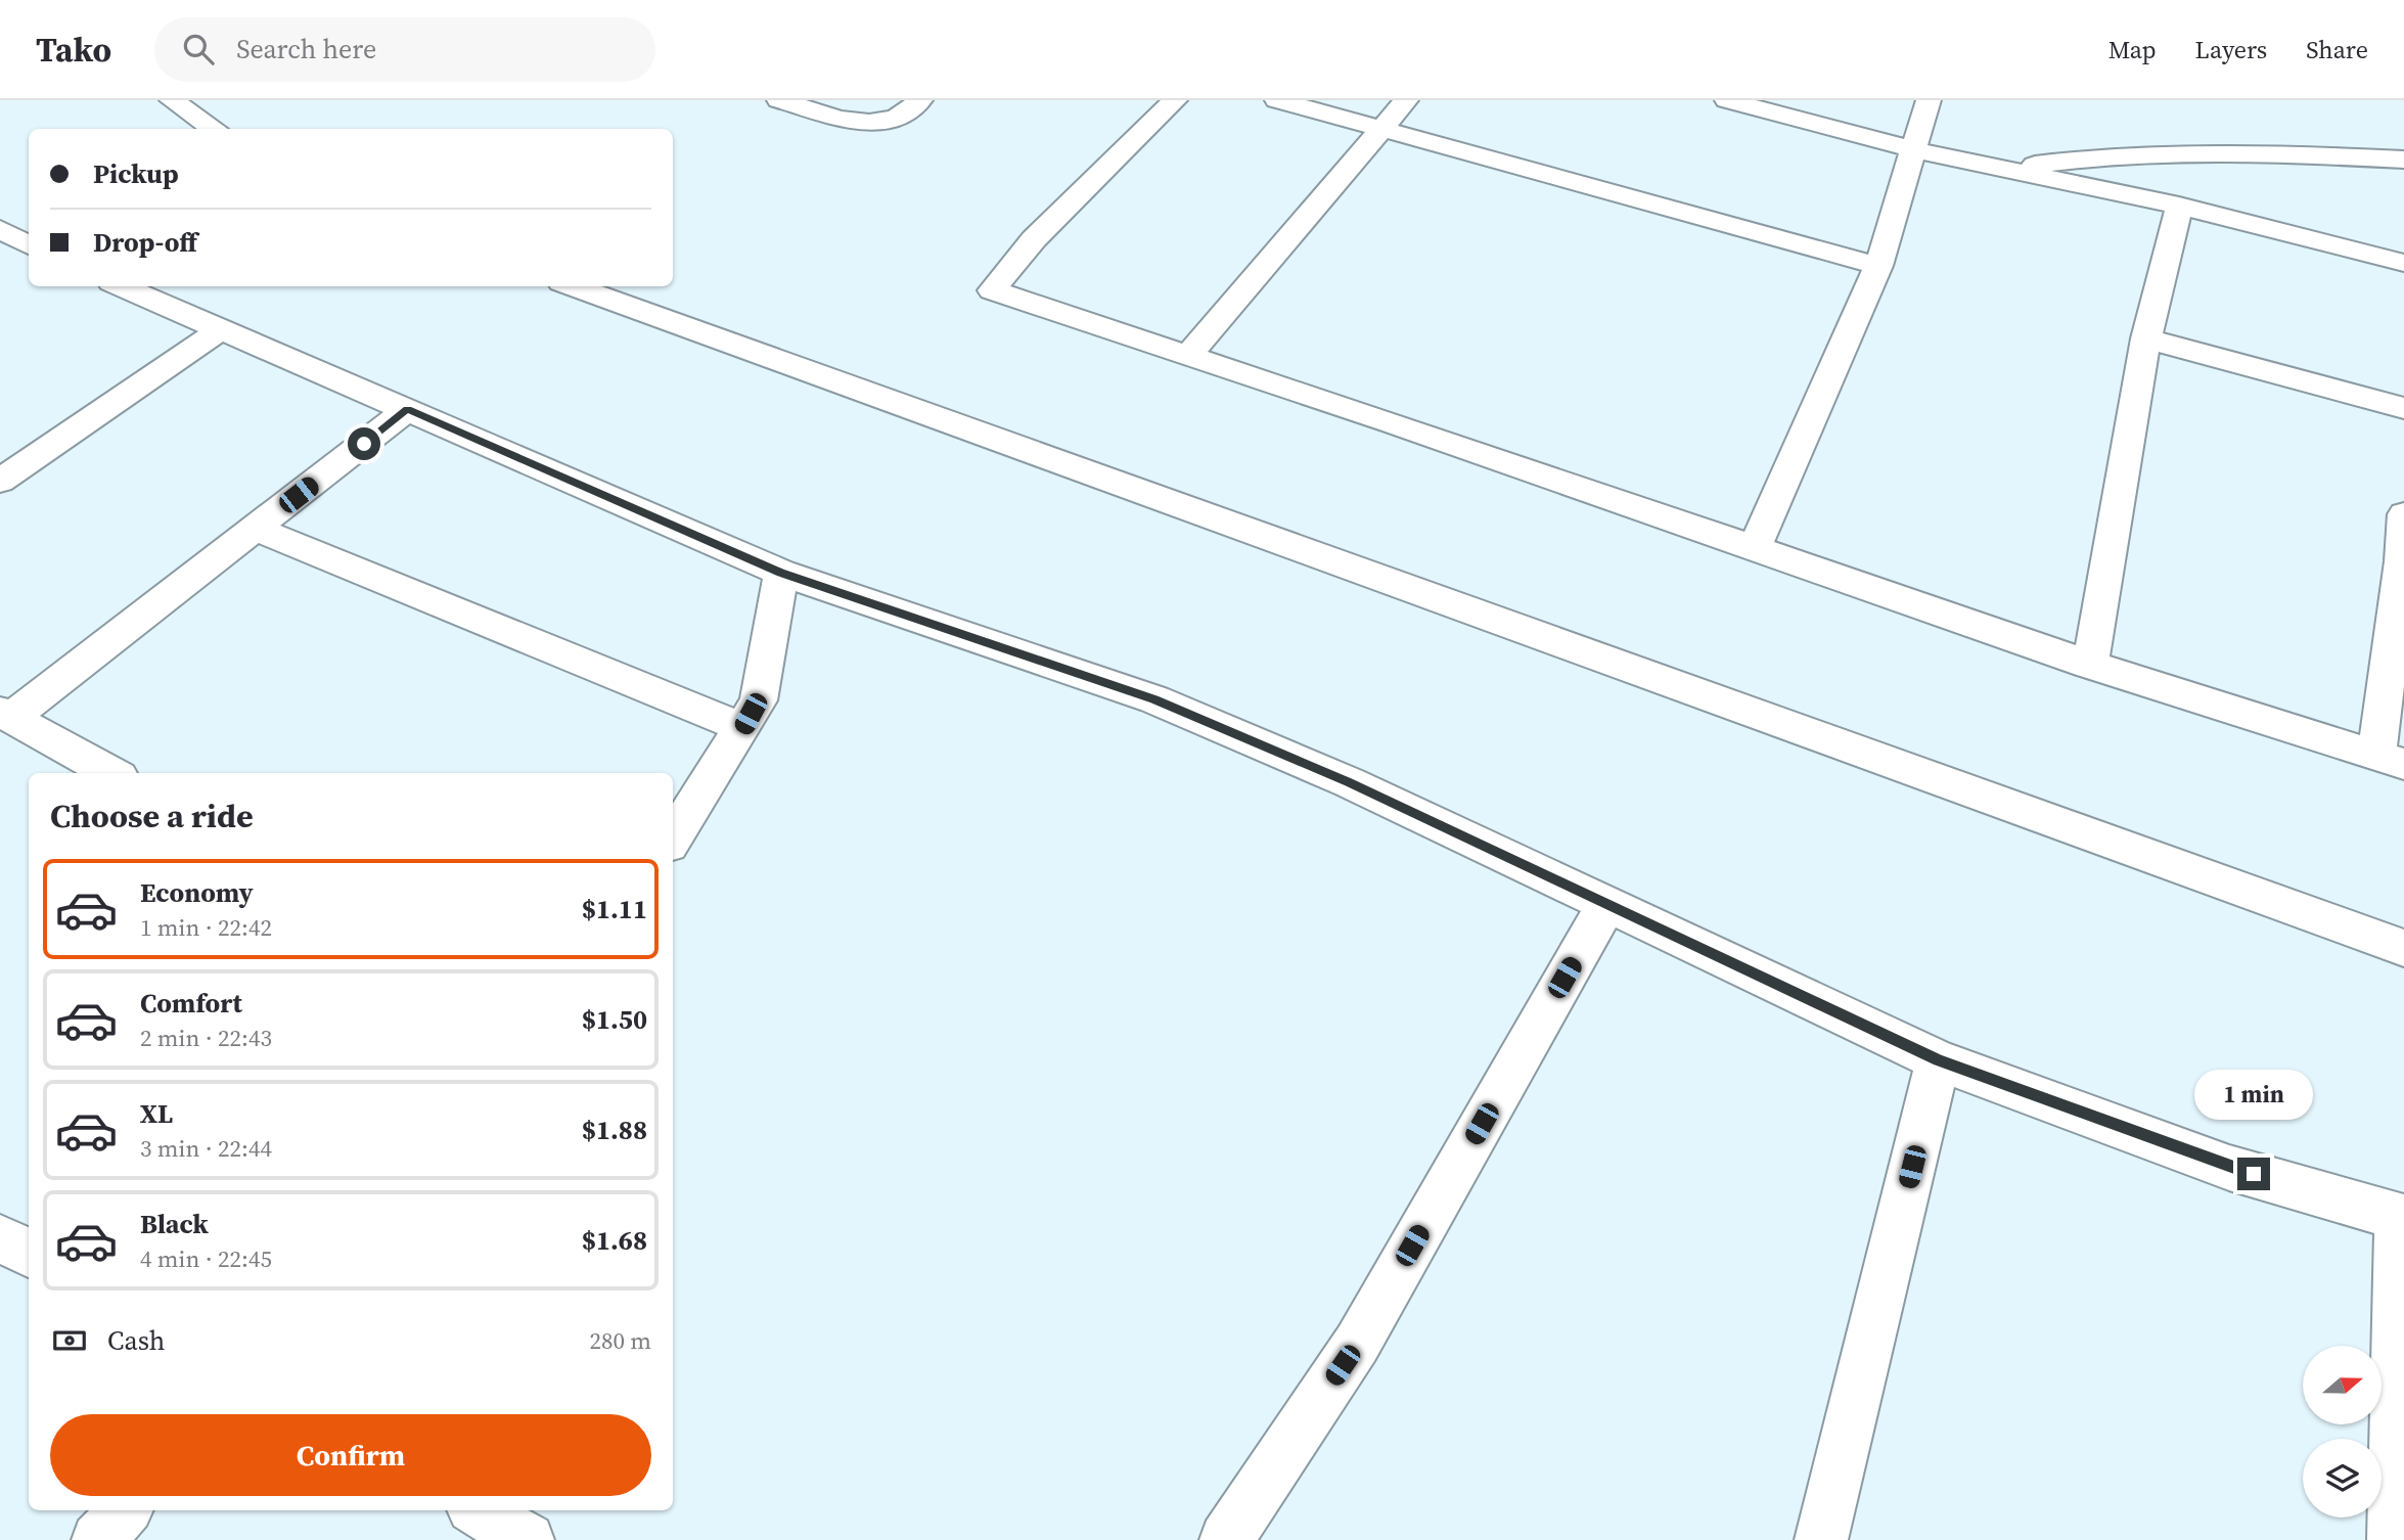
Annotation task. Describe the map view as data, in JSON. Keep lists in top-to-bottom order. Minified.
{"north":"right","page":{"header":"Tako","search":"Search here","nav":["Map","Layers","Share"],"banner":["Pickup","Drop-off"],"heading":"Choose a ride","list":[{"name":"Economy","note":"1 min · 22:42","value":"$1.11"},{"name":"Comfort","note":"2 min · 22:43","value":"$1.50"},{"name":"XL","note":"3 min · 22:44","value":"$1.88"},{"name":"Black","note":"4 min · 22:45","value":"$1.68"}],"bubble":"1 min","pay":["Cash","280 m"],"buttons":"Confirm"}}
